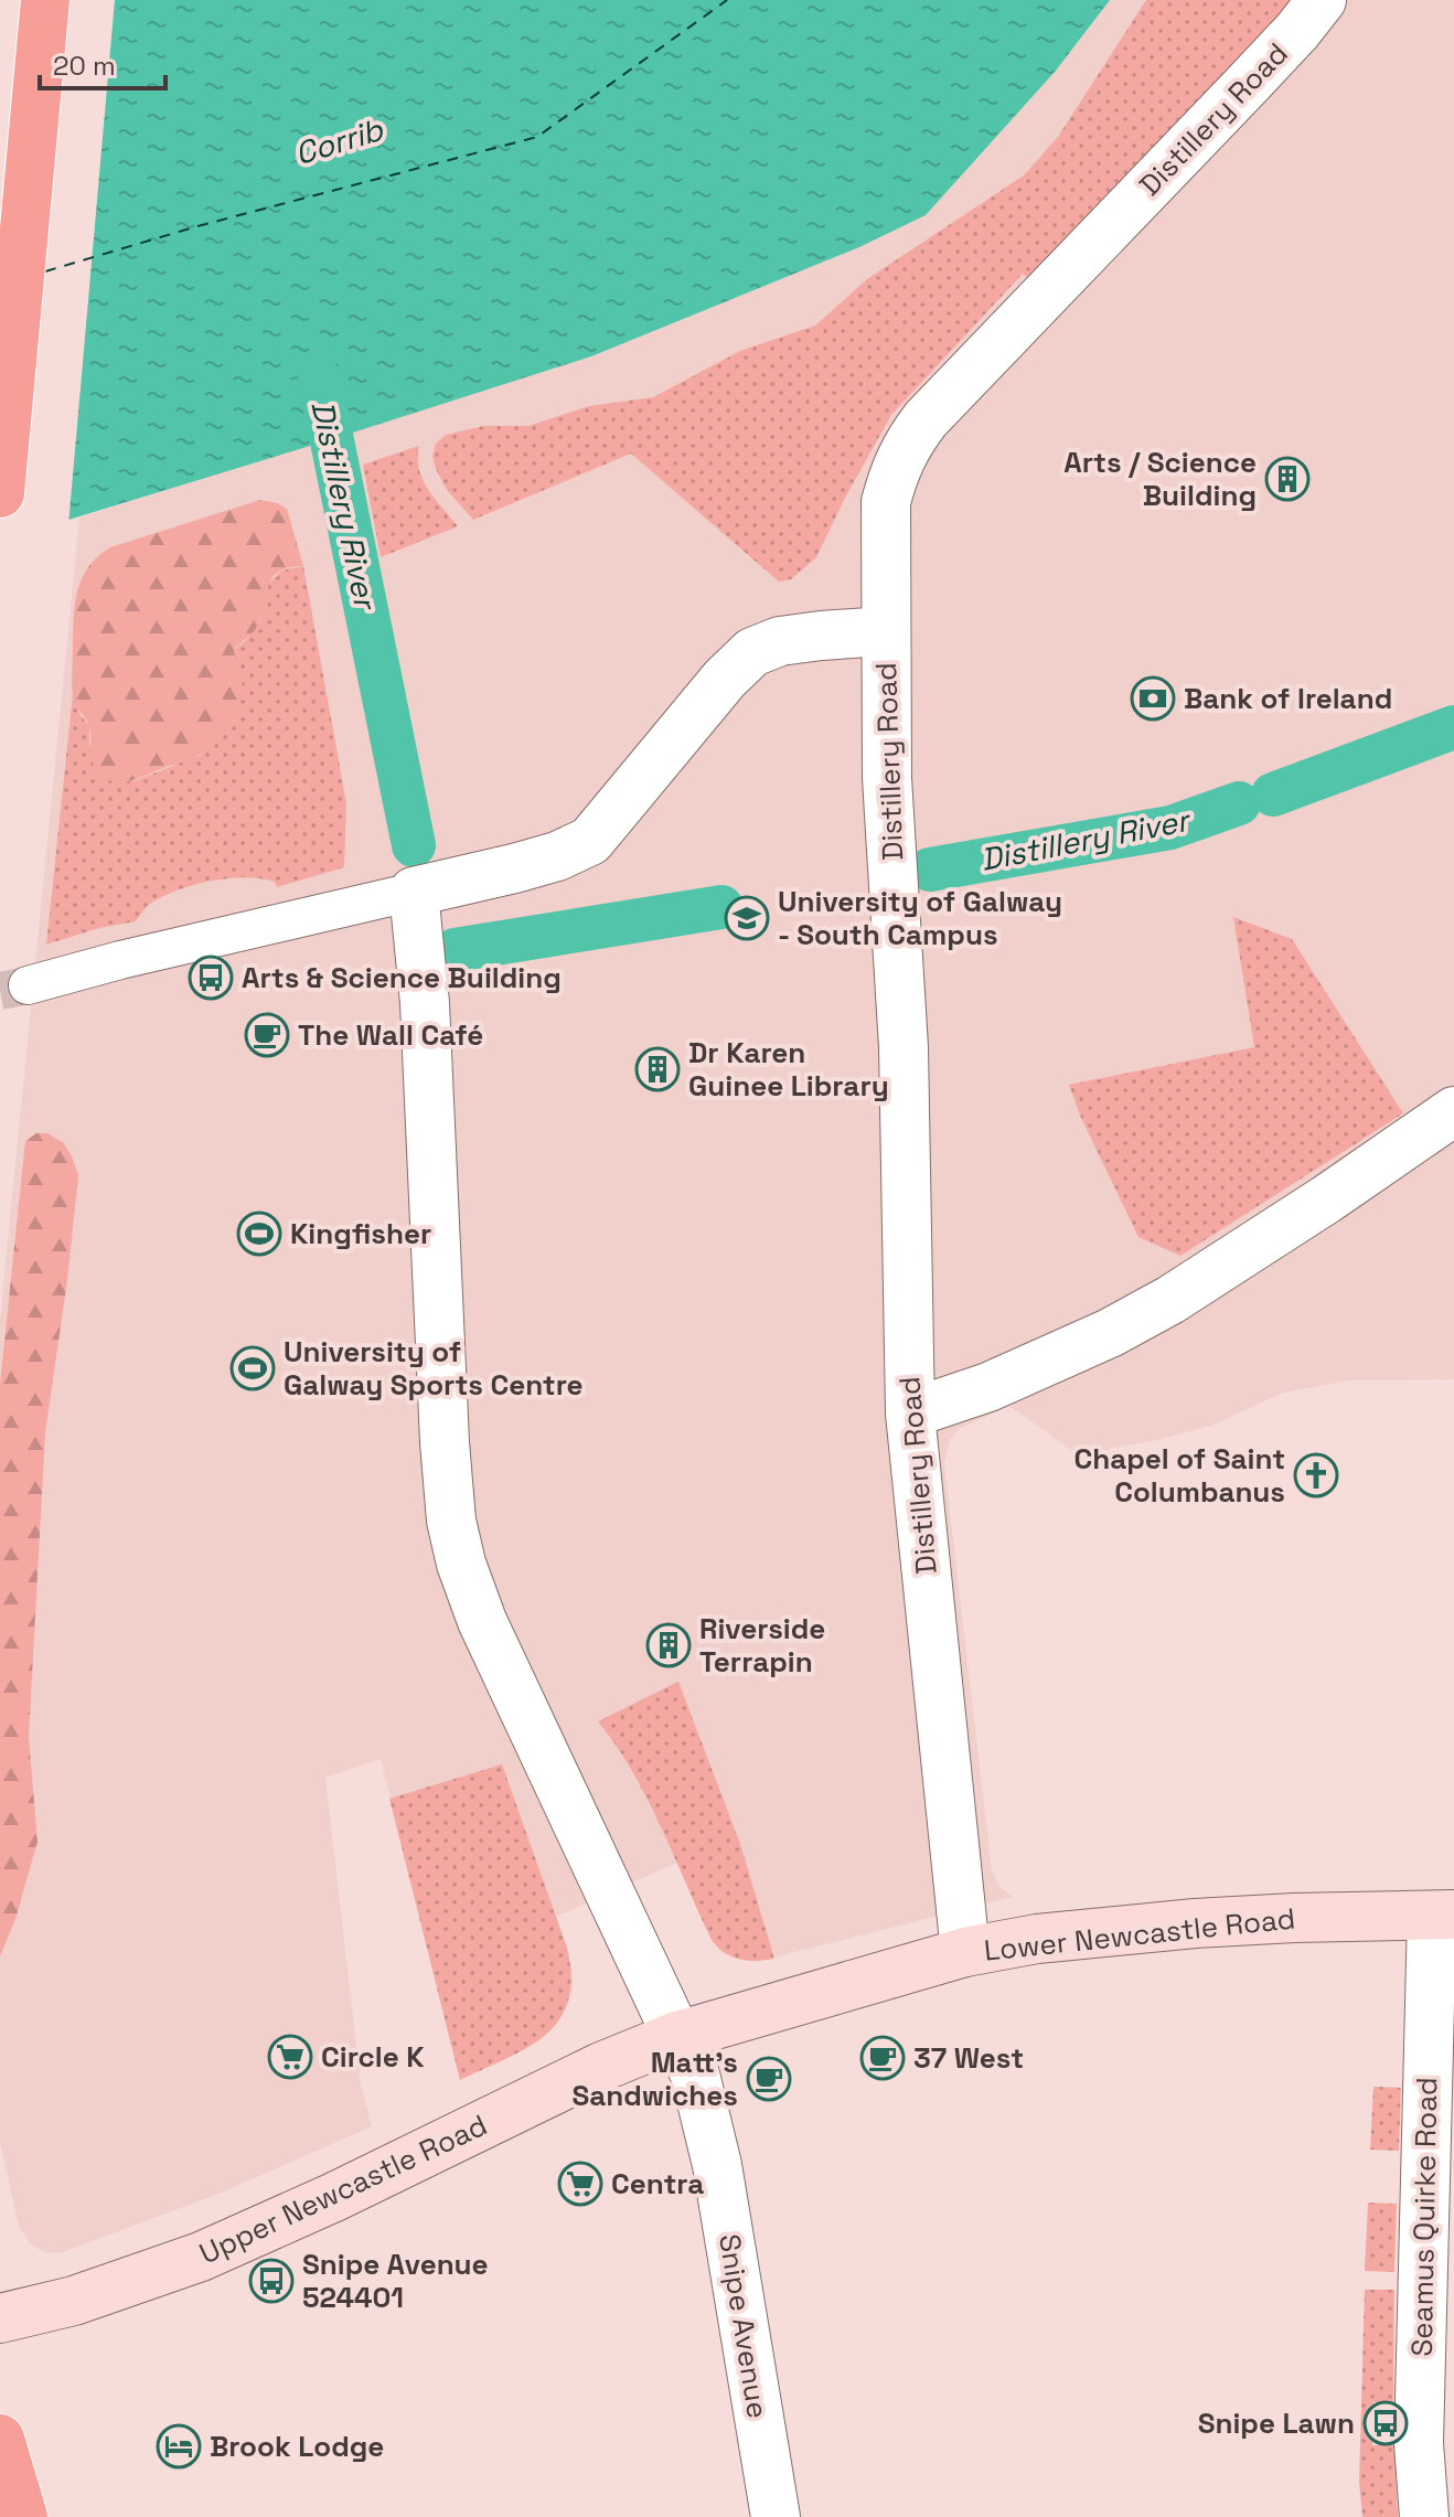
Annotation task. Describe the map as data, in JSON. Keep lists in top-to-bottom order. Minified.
{"streets":{"main road":["Lower Newcastle Road","Upper Newcastle Road"],"street":["Distillery Road","Seamus Quirke Road","Snipe Avenue"]},"crossings":[["Distillery Road","Lower Newcastle Road"],["Lower Newcastle Road","Upper Newcastle Road"],["Lower Newcastle Road","Seamus Quirke Road"],["Lower Newcastle Road","Snipe Avenue"],["Upper Newcastle Road","Snipe Avenue"]],"water":["Corrib","Distillery River"],"places":{"building":["Arts / Science Building","Dr Karen Guinee Library","Riverside Terrapin"],"bank":["Bank of Ireland"],"school or university":["University of Galway - South Campus"],"bus stop":["Arts & Science Building","Snipe Avenue 524401","Snipe Lawn"],"cafe":["The Wall Café","37 West","Matt's Sandwiches"],"sports":["Kingfisher","University of Galway Sports Centre"],"church":["Chapel of Saint Columbanus"],"supermarket":["Circle K","Centra"],"hotel":["Brook Lodge"]},"scale_bar":"20 m"}
